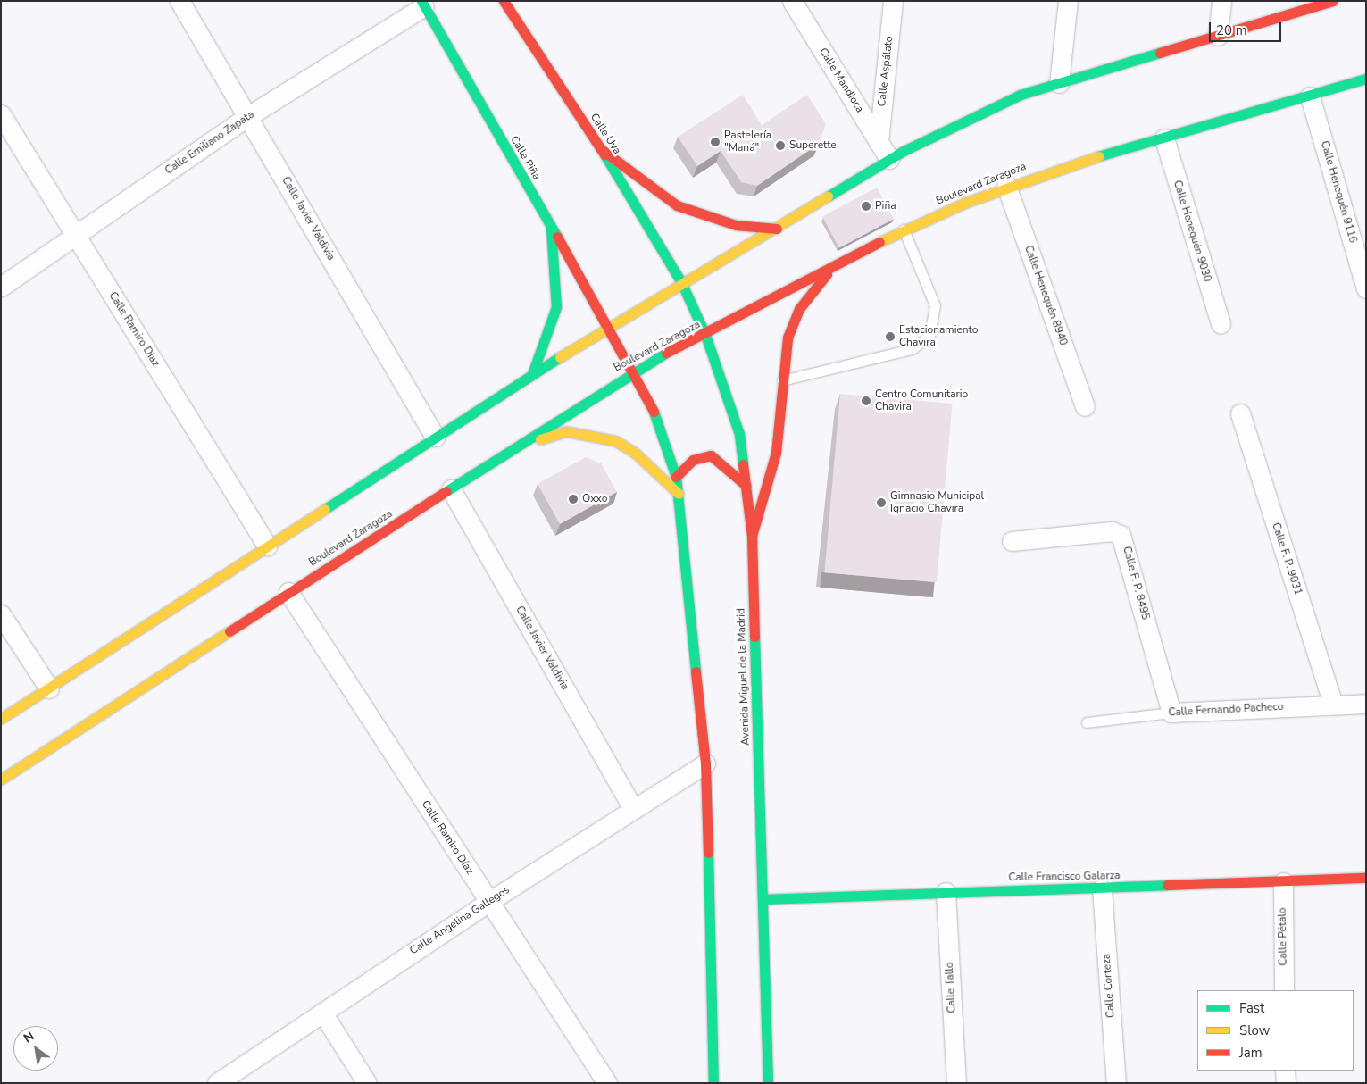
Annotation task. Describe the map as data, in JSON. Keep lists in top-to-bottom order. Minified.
{"streets":{"main road":["Calle Uva","Calle Piña","Boulevard Zaragoza","Avenida Miguel de la Madrid","Calle Francisco Galarza"],"street":["Calle Aspálato","Calle Mandioca","Calle Emiliano Zapata","Calle Henequén 9116","Calle Javier Valdivia","Calle Henequén 9030","Calle Henequén 8940","Calle Ramiro Díaz","Calle F. P. 9031","Calle F. P. 8495","Calle Fernando Pacheco","Calle Angelina Gallegos","Calle Pétalo","Calle Corteza","Calle Tallo"]},"crossings":[["Calle Aspálato","Calle Mandioca"],["Calle Uva","Avenida Miguel de la Madrid"],["Calle Emiliano Zapata","Calle Piña"],["Calle Emiliano Zapata","Calle Javier Valdivia"],["Calle Emiliano Zapata","Calle Ramiro Díaz"],["Boulevard Zaragoza","Calle Henequén 9116"],["Boulevard Zaragoza","Calle Javier Valdivia"],["Boulevard Zaragoza","Calle Henequén 9030"],["Boulevard Zaragoza","Calle Henequén 8940"],["Boulevard Zaragoza","Calle Ramiro Díaz"],["Boulevard Zaragoza","Avenida Miguel de la Madrid"],["Calle Javier Valdivia","Calle Angelina Gallegos"],["Calle Ramiro Díaz","Calle Angelina Gallegos"],["Calle F. P. 9031","Calle Fernando Pacheco"],["Calle F. P. 8495","Calle Fernando Pacheco"],["Avenida Miguel de la Madrid","Calle Francisco Galarza"],["Calle Francisco Galarza","Calle Pétalo"],["Calle Francisco Galarza","Calle Corteza"],["Calle Francisco Galarza","Calle Tallo"]],"places":["Pastelería \"Maná\"","Superette","Piña","Estacionamiento Chavira","Centro Comunitario Chavira","Oxxo","Gimnasio Municipal Ignacio Chavira"],"legend":["Fast","Slow","Jam"],"scale_bar":"20 m","north":"top left"}
